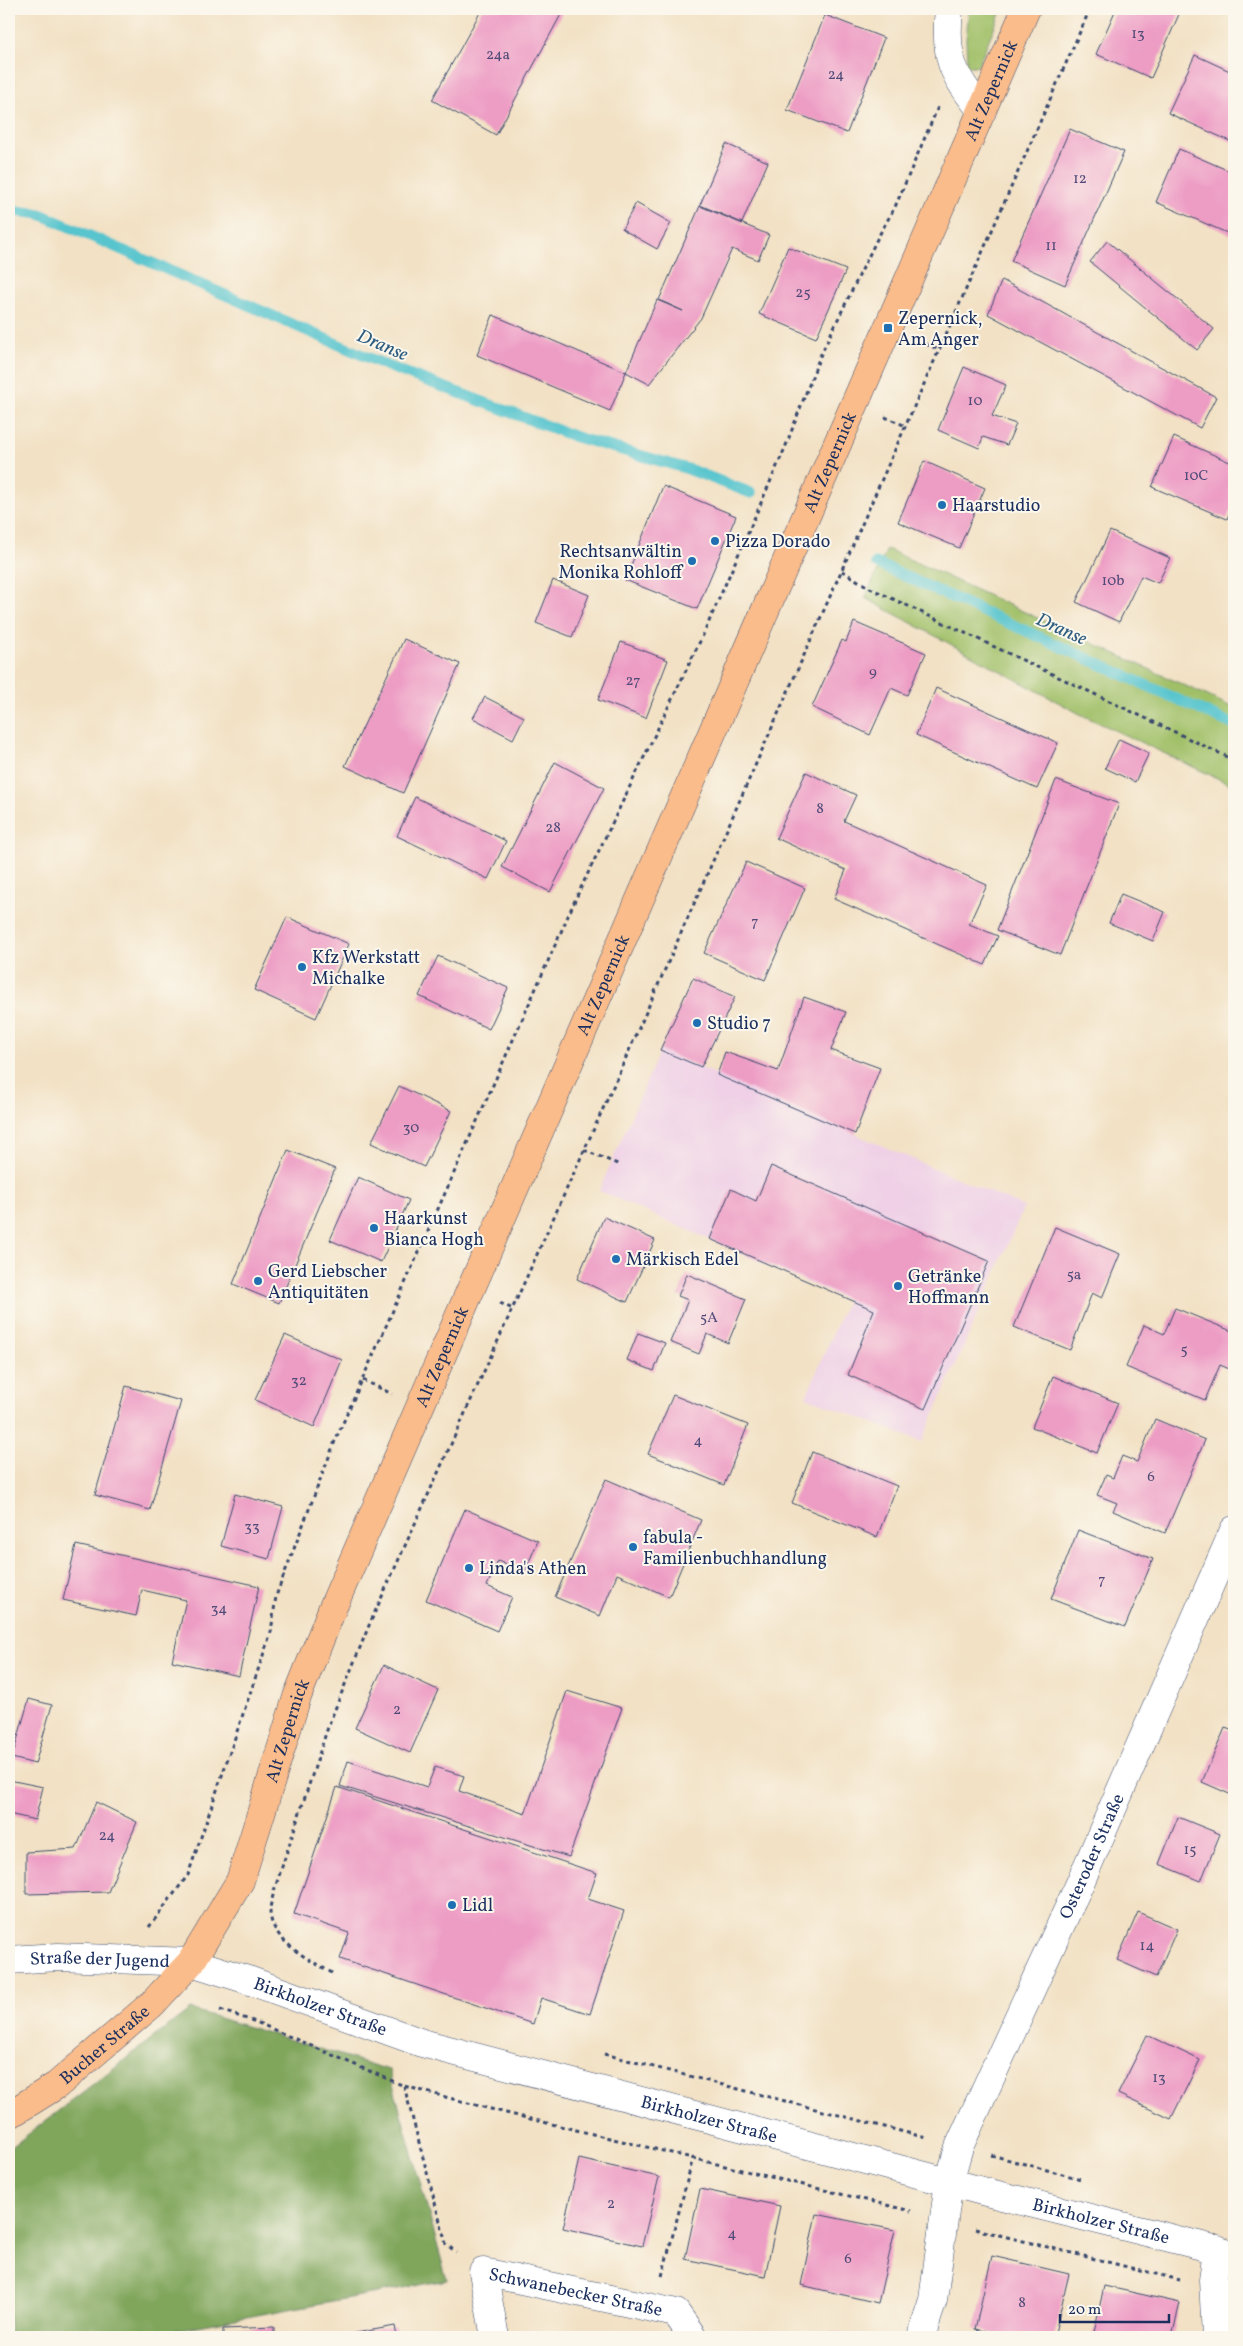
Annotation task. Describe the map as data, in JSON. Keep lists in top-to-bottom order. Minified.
{"streets":{"main road":["Alt Zepernick","Bucher Straße"],"street":["Osteroder Straße","Straße der Jugend","Birkholzer Straße","Schwanebecker Straße"]},"crossings":[["Alt Zepernick","Straße der Jugend"],["Alt Zepernick","Birkholzer Straße"],["Alt Zepernick","Bucher Straße"],["Osteroder Straße","Birkholzer Straße"],["Straße der Jugend","Birkholzer Straße"],["Straße der Jugend","Bucher Straße"],["Birkholzer Straße","Bucher Straße"]],"water":["Dranse"],"places":{"transit":["Zepernick, Am Anger"],"other":["Haarstudio","Pizza Dorado","Rechtsanwältin Monika Rohloff","Kfz Werkstatt Michalke","Studio 7","Haarkunst Bianca Hogh","Märkisch Edel","Gerd Liebscher Antiquitäten","Getränke Hoffmann","fabula - Familienbuchhandlung","Linda's Athen","Lidl"]},"house_numbers":["13","24a","24","12","11","25","10","10C","10b","9","27","8","28","7","30","5a","5A","5","32","4","6","33","7","34","2","24","15","14","13","2","4","6","8"],"scale_bar":"20 m"}
